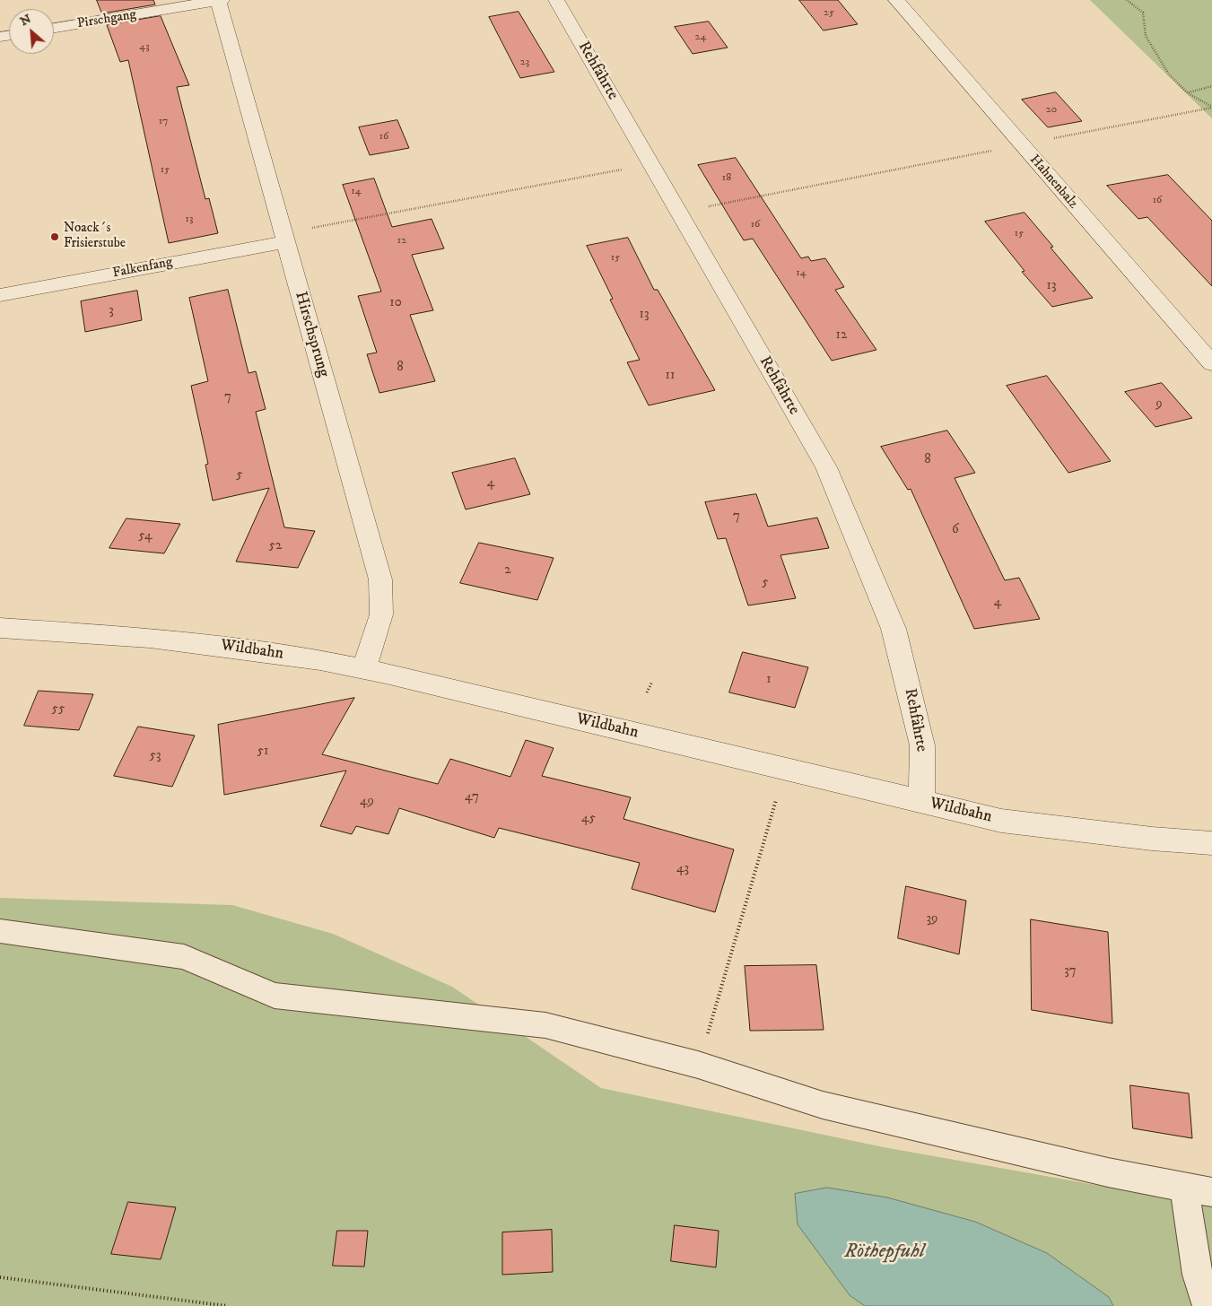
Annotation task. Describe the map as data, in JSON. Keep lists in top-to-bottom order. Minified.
{"streets":{"street":["Pirschgang","Rehfährte","Hahnenbalz","Falkenfang","Hirschsprung","Wildbahn"]},"crossings":[["Pirschgang","Hirschsprung"],["Rehfährte","Wildbahn"],["Falkenfang","Hirschsprung"],["Hirschsprung","Wildbahn"]],"water":["Röthepfuhl"],"places":["Noack´s Frisierstube"],"house_numbers":["25","24","43","23","20","17","16","15","18","14","16","13","16","15","12","15","14","13","10","3","13","12","8","11","7","9","8","5","4","7","6","54","52","2","5","4","1","55","51","53","47","49","45","43","39","37"],"north":"top left"}
